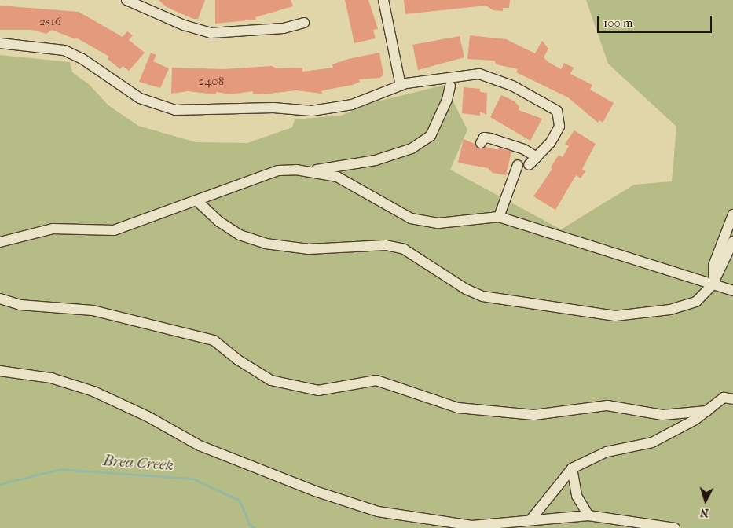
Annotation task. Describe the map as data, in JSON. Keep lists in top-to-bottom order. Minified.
{"water":["Brea Creek"],"house_numbers":["2516","2408"],"scale_bar":"100 m","north":"bottom"}
